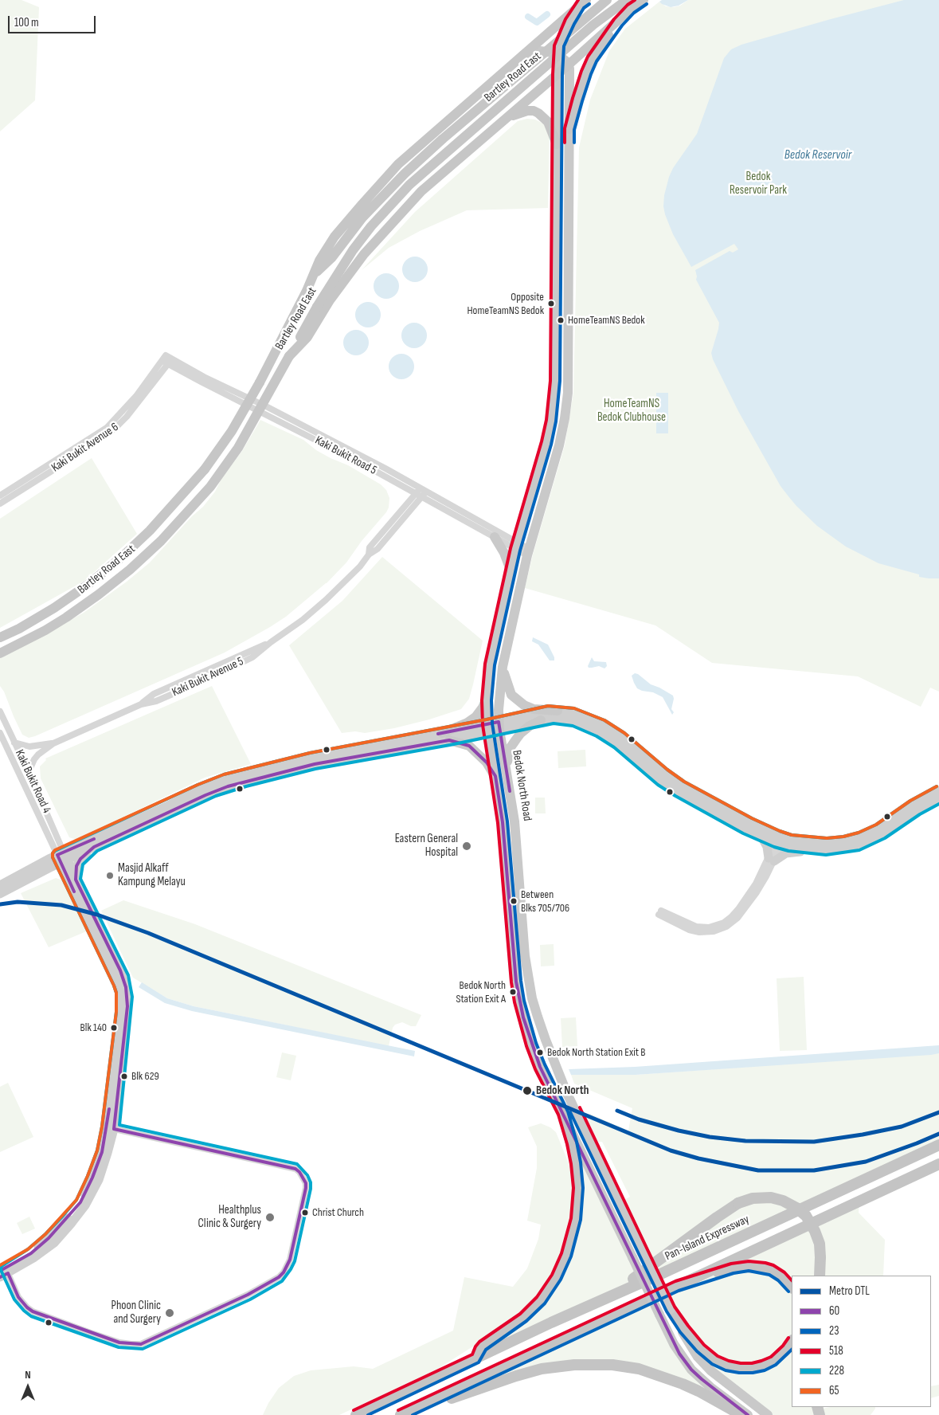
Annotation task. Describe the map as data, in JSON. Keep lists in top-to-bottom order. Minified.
{"streets":{"highway":["Bartley Road East","Pan-Island Expressway"],"main road":["Bedok North Road"],"street":["Kaki Bukit Avenue 6","Kaki Bukit Road 5","Kaki Bukit Avenue 5","Kaki Bukit Road 4"]},"crossings":[["Kaki Bukit Avenue 6","Kaki Bukit Road 5"],["Kaki Bukit Road 5","Kaki Bukit Avenue 5"],["Kaki Bukit Road 5","Bedok North Road"]],"water":["Bedok Reservoir"],"parks":["Bedok Reservoir Park","HomeTeamNS Bedok Clubhouse"],"places":["Opposite HomeTeamNS Bedok","HomeTeamNS Bedok","Eastern General Hospital","Masjid Alkaff Kampung Melayu","Between Blks 705/706","Bedok North Station Exit A","Blk 140","Bedok North Station Exit B","Blk 629","Bedok North","Christ Church","Healthplus Clinic & Surgery","Phoon Clinic and Surgery"],"lines":["transit line 518","transit line 23","transit line 228","transit line 65","transit line 60","metro line DTL"],"legend":["Metro DTL","60","23","518","228","65"],"scale_bar":"100 m","north":"top"}
